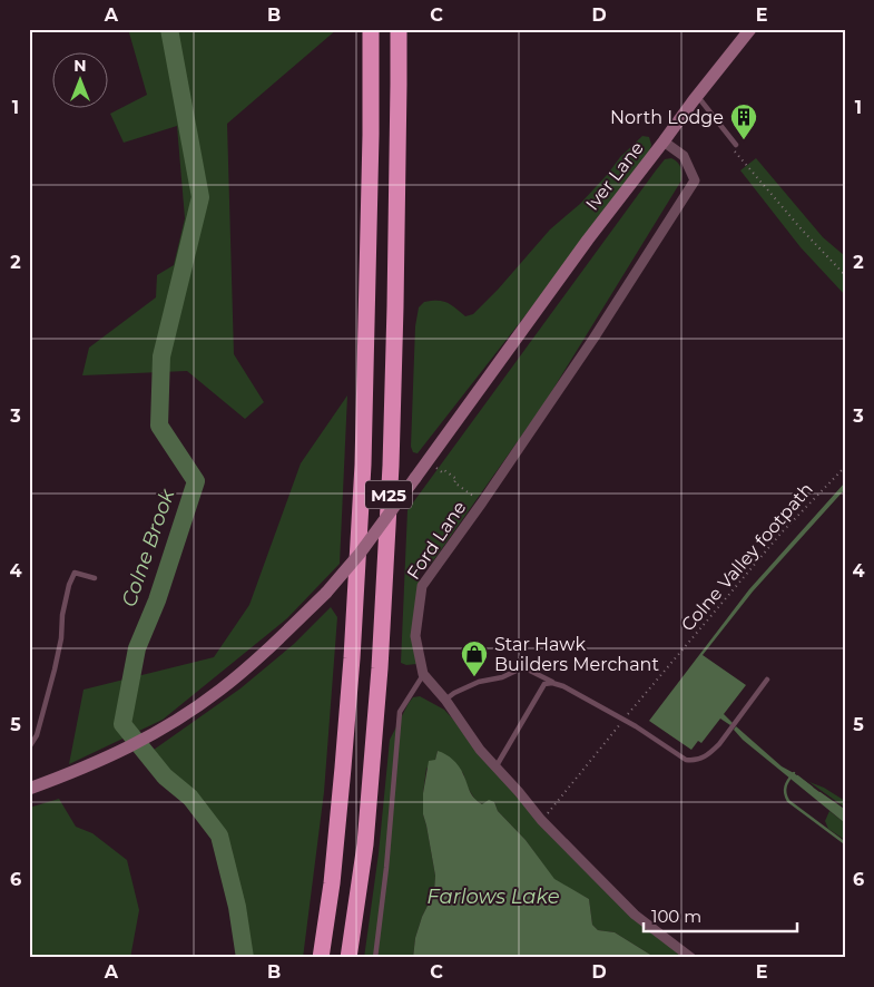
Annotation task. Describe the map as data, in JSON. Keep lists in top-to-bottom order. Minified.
{"streets":{"highway":["M25"],"main road":["Iver Lane"],"street":["Ford Lane"],"path":["Colne Valley footpath"]},"crossings":[["Iver Lane","Ford Lane"],["Ford Lane","Colne Valley footpath"]],"water":["Colne Brook","Farlows Lake"],"places":{"building":["North Lodge"],"shop":["Star Hawk Builders Merchant"]},"scale_bar":"100 m","north":"top","grid":{"columns":["A","B","C","D","E"],"rows":["1","2","3","4","5","6"]}}
